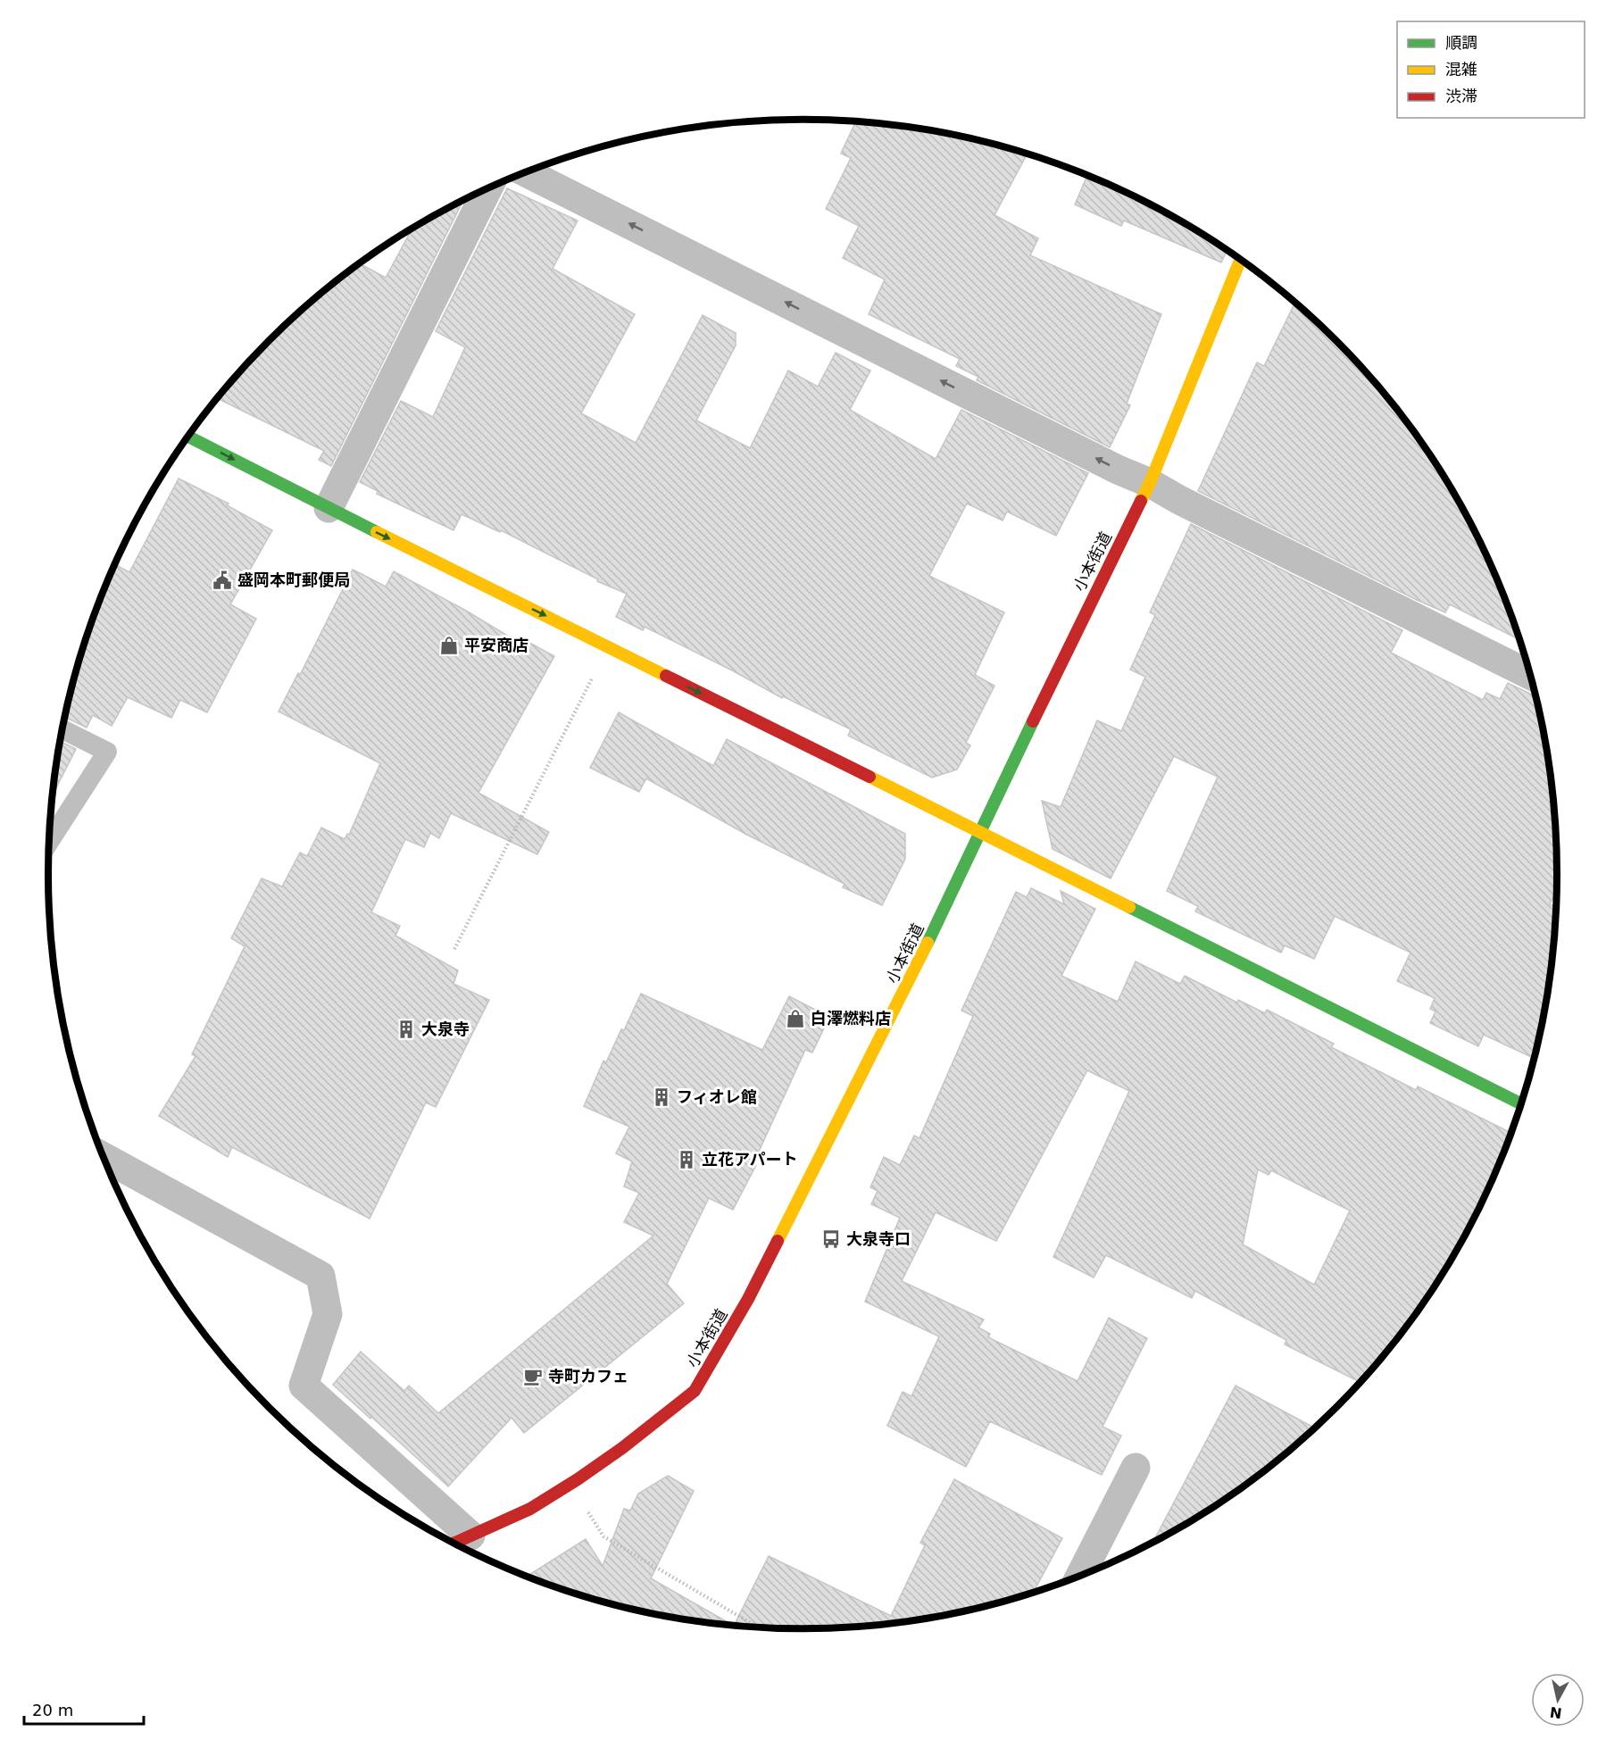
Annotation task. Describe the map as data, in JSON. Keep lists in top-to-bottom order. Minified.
{"streets":{"street":["小本街道"]},"places":{"public building":["盛岡本町郵便局"],"shop":["平安商店","白澤燃料店"],"building":["大泉寺","フィオレ館","立花アパート"],"bus stop":["大泉寺口"],"cafe":["寺町カフェ"]},"legend":["順調","混雑","渋滞"],"scale_bar":"20 m","north":"bottom"}
